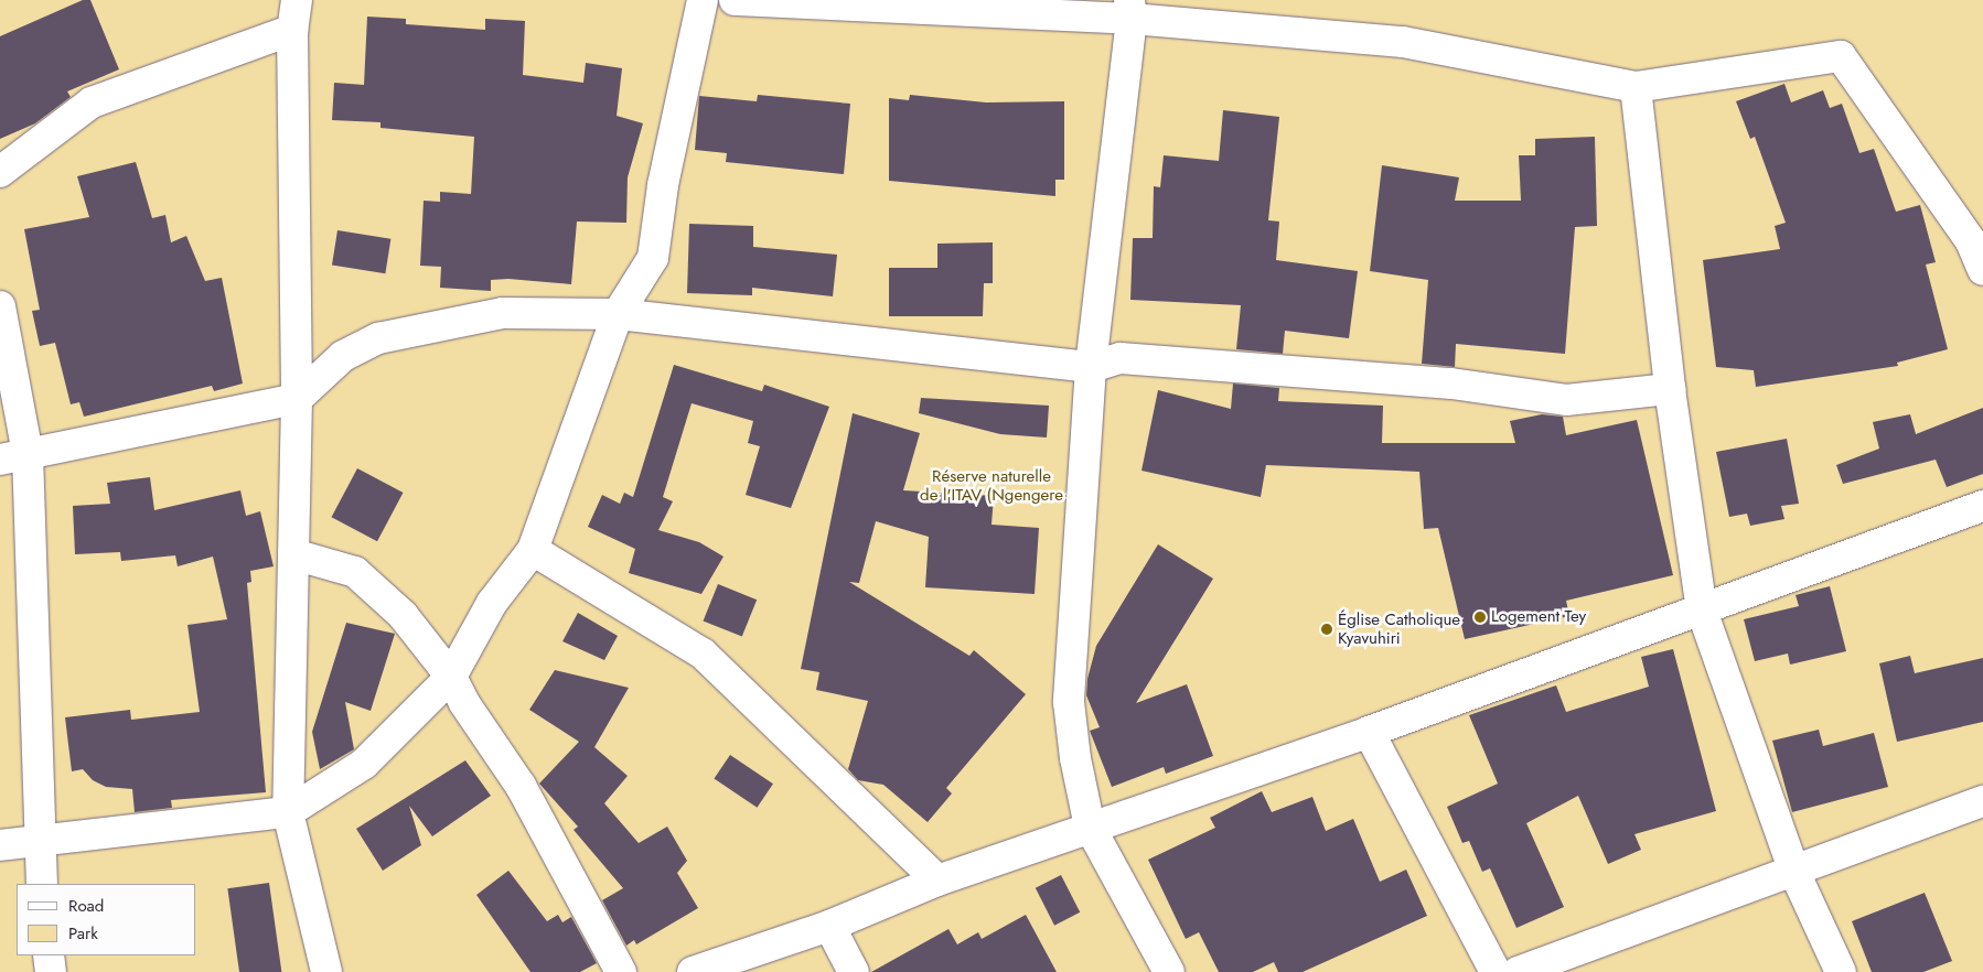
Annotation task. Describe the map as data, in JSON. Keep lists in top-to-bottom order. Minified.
{"parks":["Réserve naturelle de l'ITAV (Ngengere"],"places":["Logement Tey","Église Catholique Kyavuhiri"],"legend":["Road","Park"]}
